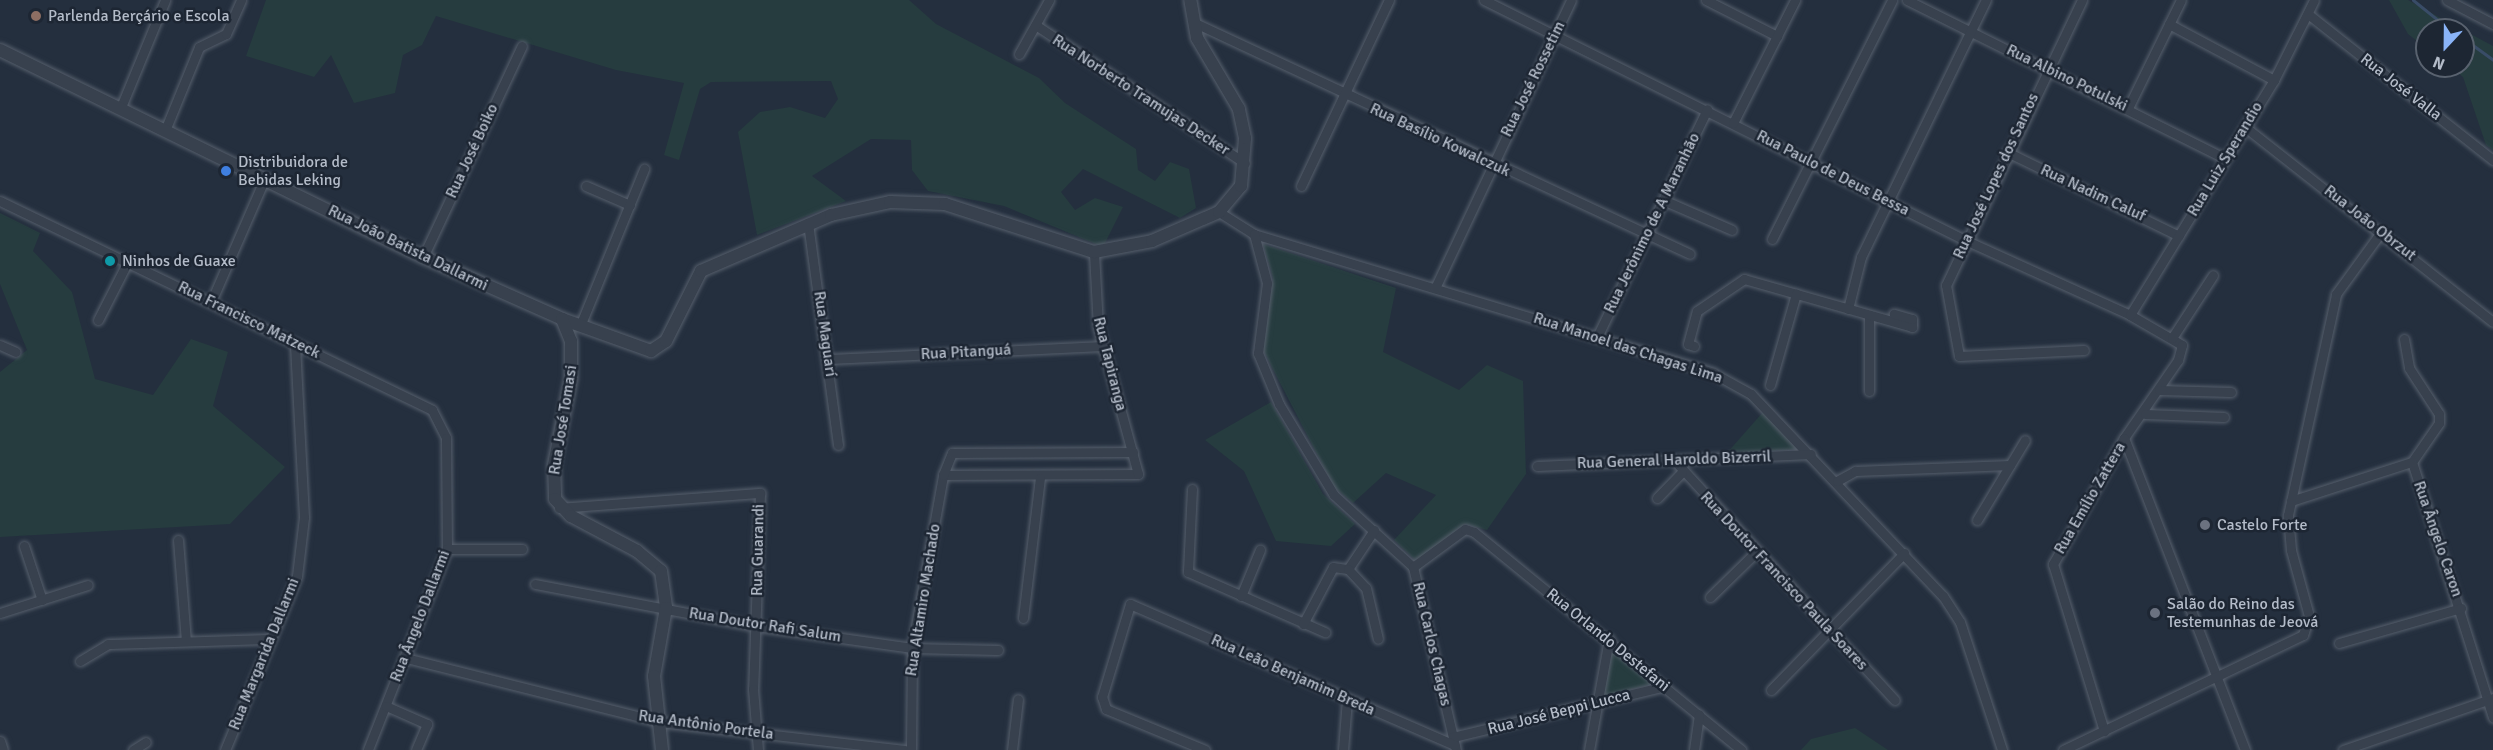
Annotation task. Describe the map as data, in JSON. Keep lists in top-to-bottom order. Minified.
{"streets":{"street":["Rua Albino Potulski","Rua José Rossetim","Rua José Valla","Rua Norberto Tramujas Decker","Rua Basílio Kowalczuk","Rua José Boiko","Rua Luiz Sperandio","Rua Paulo de Deus Bessa","Rua José Lopes dos Santos","Rua Nadim Caluf","Rua Jerônimo de A Maranhão","Rua João Obrzut","Rua João Batista Dallarmi","Rua Francisco Matzeck","Rua Maguarí","Rua Manoel das Chagas Lima","Rua Pitanguá","Rua Tapiranga","Rua José Tomasi","Rua General Haroldo Bizerril","Rua Emílio Zattera","Rua Ângelo Caron","Rua Guarandi","Rua Doutor Francisco Paula Soares","Rua Altamiro Machado","Rua Ângelo Dallarmi","Rua Doutor Rafi Salum","Rua Orlando Destefani","Rua Carlos Chagas","Rua Margarida Dallarmi","Rua Leão Benjamim Breda","Rua José Beppi Lucca","Rua Antônio Portela"]},"crossings":[["Rua Albino Potulski","Rua Luiz Sperandio"],["Rua Albino Potulski","Rua José Lopes dos Santos"],["Rua José Rossetim","Rua Basílio Kowalczuk"],["Rua José Rossetim","Rua Paulo de Deus Bessa"],["Rua José Rossetim","Rua Manoel das Chagas Lima"],["Rua José Valla","Rua Luiz Sperandio"],["Rua Basílio Kowalczuk","Rua Jerônimo de A Maranhão"],["Rua José Boiko","Rua João Batista Dallarmi"],["Rua Luiz Sperandio","Rua Paulo de Deus Bessa"],["Rua Luiz Sperandio","Rua Nadim Caluf"],["Rua Luiz Sperandio","Rua João Obrzut"],["Rua Paulo de Deus Bessa","Rua José Lopes dos Santos"],["Rua Paulo de Deus Bessa","Rua Jerônimo de A Maranhão"],["Rua Paulo de Deus Bessa","Rua Emílio Zattera"],["Rua José Lopes dos Santos","Rua Nadim Caluf"],["Rua Jerônimo de A Maranhão","Rua Manoel das Chagas Lima"],["Rua João Batista Dallarmi","Rua Maguarí"],["Rua João Batista Dallarmi","Rua José Tomasi"],["Rua Francisco Matzeck","Rua Ângelo Dallarmi"],["Rua Francisco Matzeck","Rua Margarida Dallarmi"],["Rua Maguarí","Rua Pitanguá"],["Rua Manoel das Chagas Lima","Rua General Haroldo Bizerril"],["Rua Manoel das Chagas Lima","Rua Carlos Chagas"],["Rua Pitanguá","Rua Tapiranga"],["Rua Tapiranga","Rua Altamiro Machado"],["Rua José Tomasi","Rua Guarandi"],["Rua General Haroldo Bizerril","Rua Doutor Francisco Paula Soares"],["Rua Guarandi","Rua Doutor Rafi Salum"],["Rua Guarandi","Rua Antônio Portela"],["Rua Altamiro Machado","Rua Doutor Rafi Salum"],["Rua Ângelo Dallarmi","Rua Antônio Portela"],["Rua Orlando Destefani","Rua Carlos Chagas"],["Rua Orlando Destefani","Rua José Beppi Lucca"],["Rua Carlos Chagas","Rua Leão Benjamim Breda"],["Rua Carlos Chagas","Rua José Beppi Lucca"],["Rua Leão Benjamim Breda","Rua José Beppi Lucca"]],"places":["Parlenda Berçário e Escola","Distribuidora de Bebidas Leking","Ninhos de Guaxe","Castelo Forte","Salão do Reino das Testemunhas de Jeová"],"north":"bottom"}
